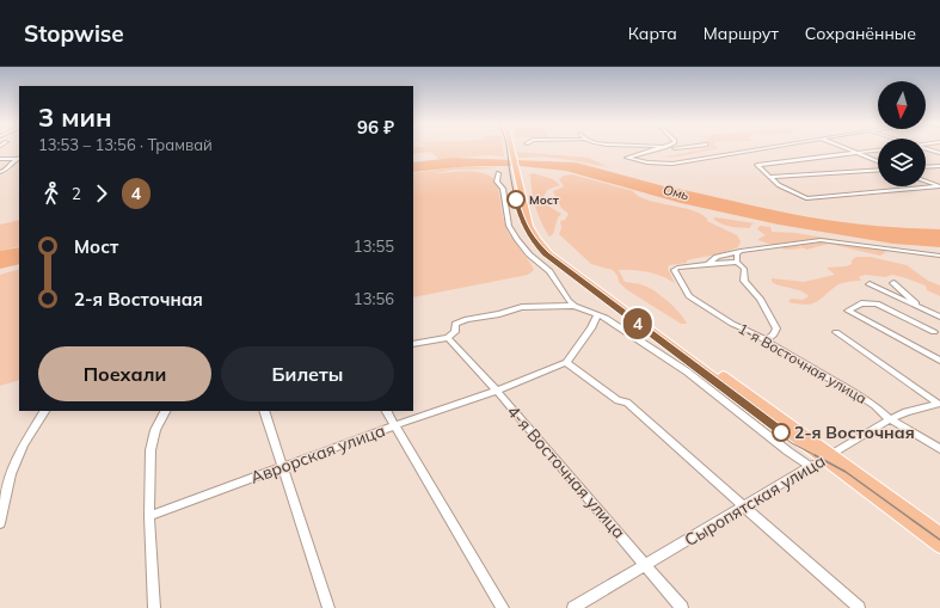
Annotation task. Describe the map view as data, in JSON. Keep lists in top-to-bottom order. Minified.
{"streets":{"street":["1-я Восточная улица","Аврорская улица","4-я Восточная улица","Сыропятская улица"]},"crossings":[["1-я Восточная улица","Сыропятская улица"],["Аврорская улица","4-я Восточная улица"],["4-я Восточная улица","Сыропятская улица"]],"water":["Омь"],"places":["Мост","2-я Восточная"],"lines":["tram line 4"],"north":"bottom","page":{"header":"Stopwise","nav":["Карта","Маршрут","Сохранённые"],"on_map":"4","heading":["3 мин","13:53 – 13:56 · Трамвай","96 ₽"],"legs":["2","4"],"list":[{"name":"Мост","value":"13:55"},{"name":"2-я Восточная","value":"13:56"}],"buttons":["Поехали","Билеты"]}}
